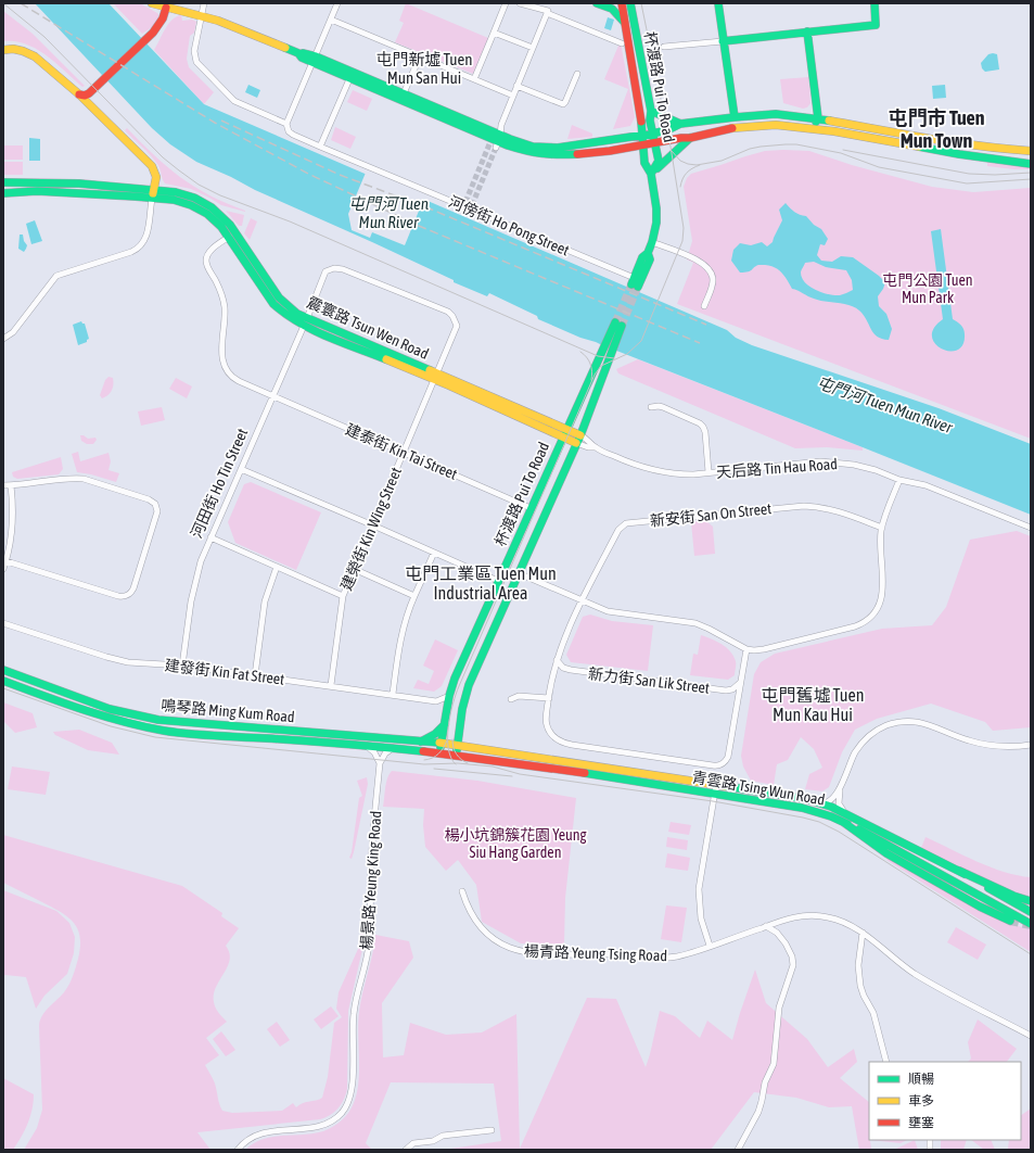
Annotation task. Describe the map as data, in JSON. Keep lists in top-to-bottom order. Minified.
{"streets":{"main road":["杯渡路 Pui To Road","震寰路 Tsun Wen Road","鳴琴路 Ming Kum Road","青雲路 Tsing Wun Road"],"street":["河傍街 Ho Pong Street","建泰街 Kin Tai Street","天后路 Tin Hau Road","河田街 Ho Tin Street","新安街 San On Street","建榮街 Kin Wing Street","建發街 Kin Fat Street","新力街 San Lik Street","楊景路 Yeung King Road","楊青路 Yeung Tsing Road"]},"crossings":[["杯渡路 Pui To Road","河傍街 Ho Pong Street"],["杯渡路 Pui To Road","震寰路 Tsun Wen Road"],["杯渡路 Pui To Road","建泰街 Kin Tai Street"],["杯渡路 Pui To Road","天后路 Tin Hau Road"],["杯渡路 Pui To Road","建發街 Kin Fat Street"],["杯渡路 Pui To Road","鳴琴路 Ming Kum Road"],["杯渡路 Pui To Road","青雲路 Tsing Wun Road"],["震寰路 Tsun Wen Road","建泰街 Kin Tai Street"],["震寰路 Tsun Wen Road","天后路 Tin Hau Road"],["震寰路 Tsun Wen Road","河田街 Ho Tin Street"],["震寰路 Tsun Wen Road","建榮街 Kin Wing Street"],["建泰街 Kin Tai Street","河田街 Ho Tin Street"],["建泰街 Kin Tai Street","建榮街 Kin Wing Street"],["河田街 Ho Tin Street","建榮街 Kin Wing Street"],["河田街 Ho Tin Street","建發街 Kin Fat Street"],["新安街 San On Street","新力街 San Lik Street"],["建榮街 Kin Wing Street","建發街 Kin Fat Street"],["鳴琴路 Ming Kum Road","青雲路 Tsing Wun Road"]],"districts":["屯門新墟 Tuen Mun San Hui","屯門市 Tuen Mun Town","屯門工業區 Tuen Mun Industrial Area","屯門舊墟 Tuen Mun Kau Hui"],"water":["屯門河 Tuen Mun River"],"parks":["屯門公園 Tuen Mun Park","楊小坑錦簇花園 Yeung Siu Hang Garden"],"legend":["順暢","車多","壅塞"]}
